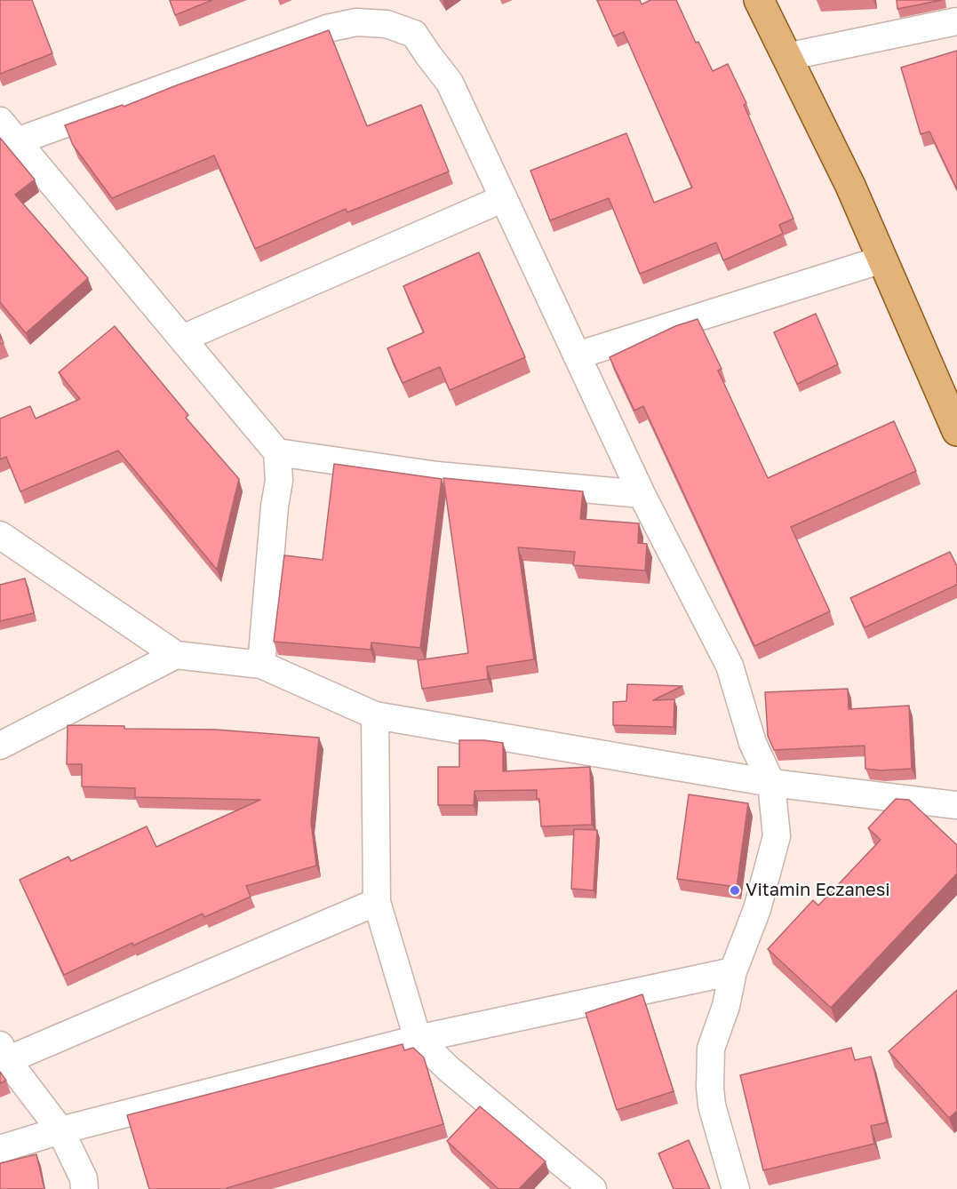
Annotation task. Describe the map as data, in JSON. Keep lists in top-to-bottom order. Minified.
{"places":["Vitamin Eczanesi"]}
